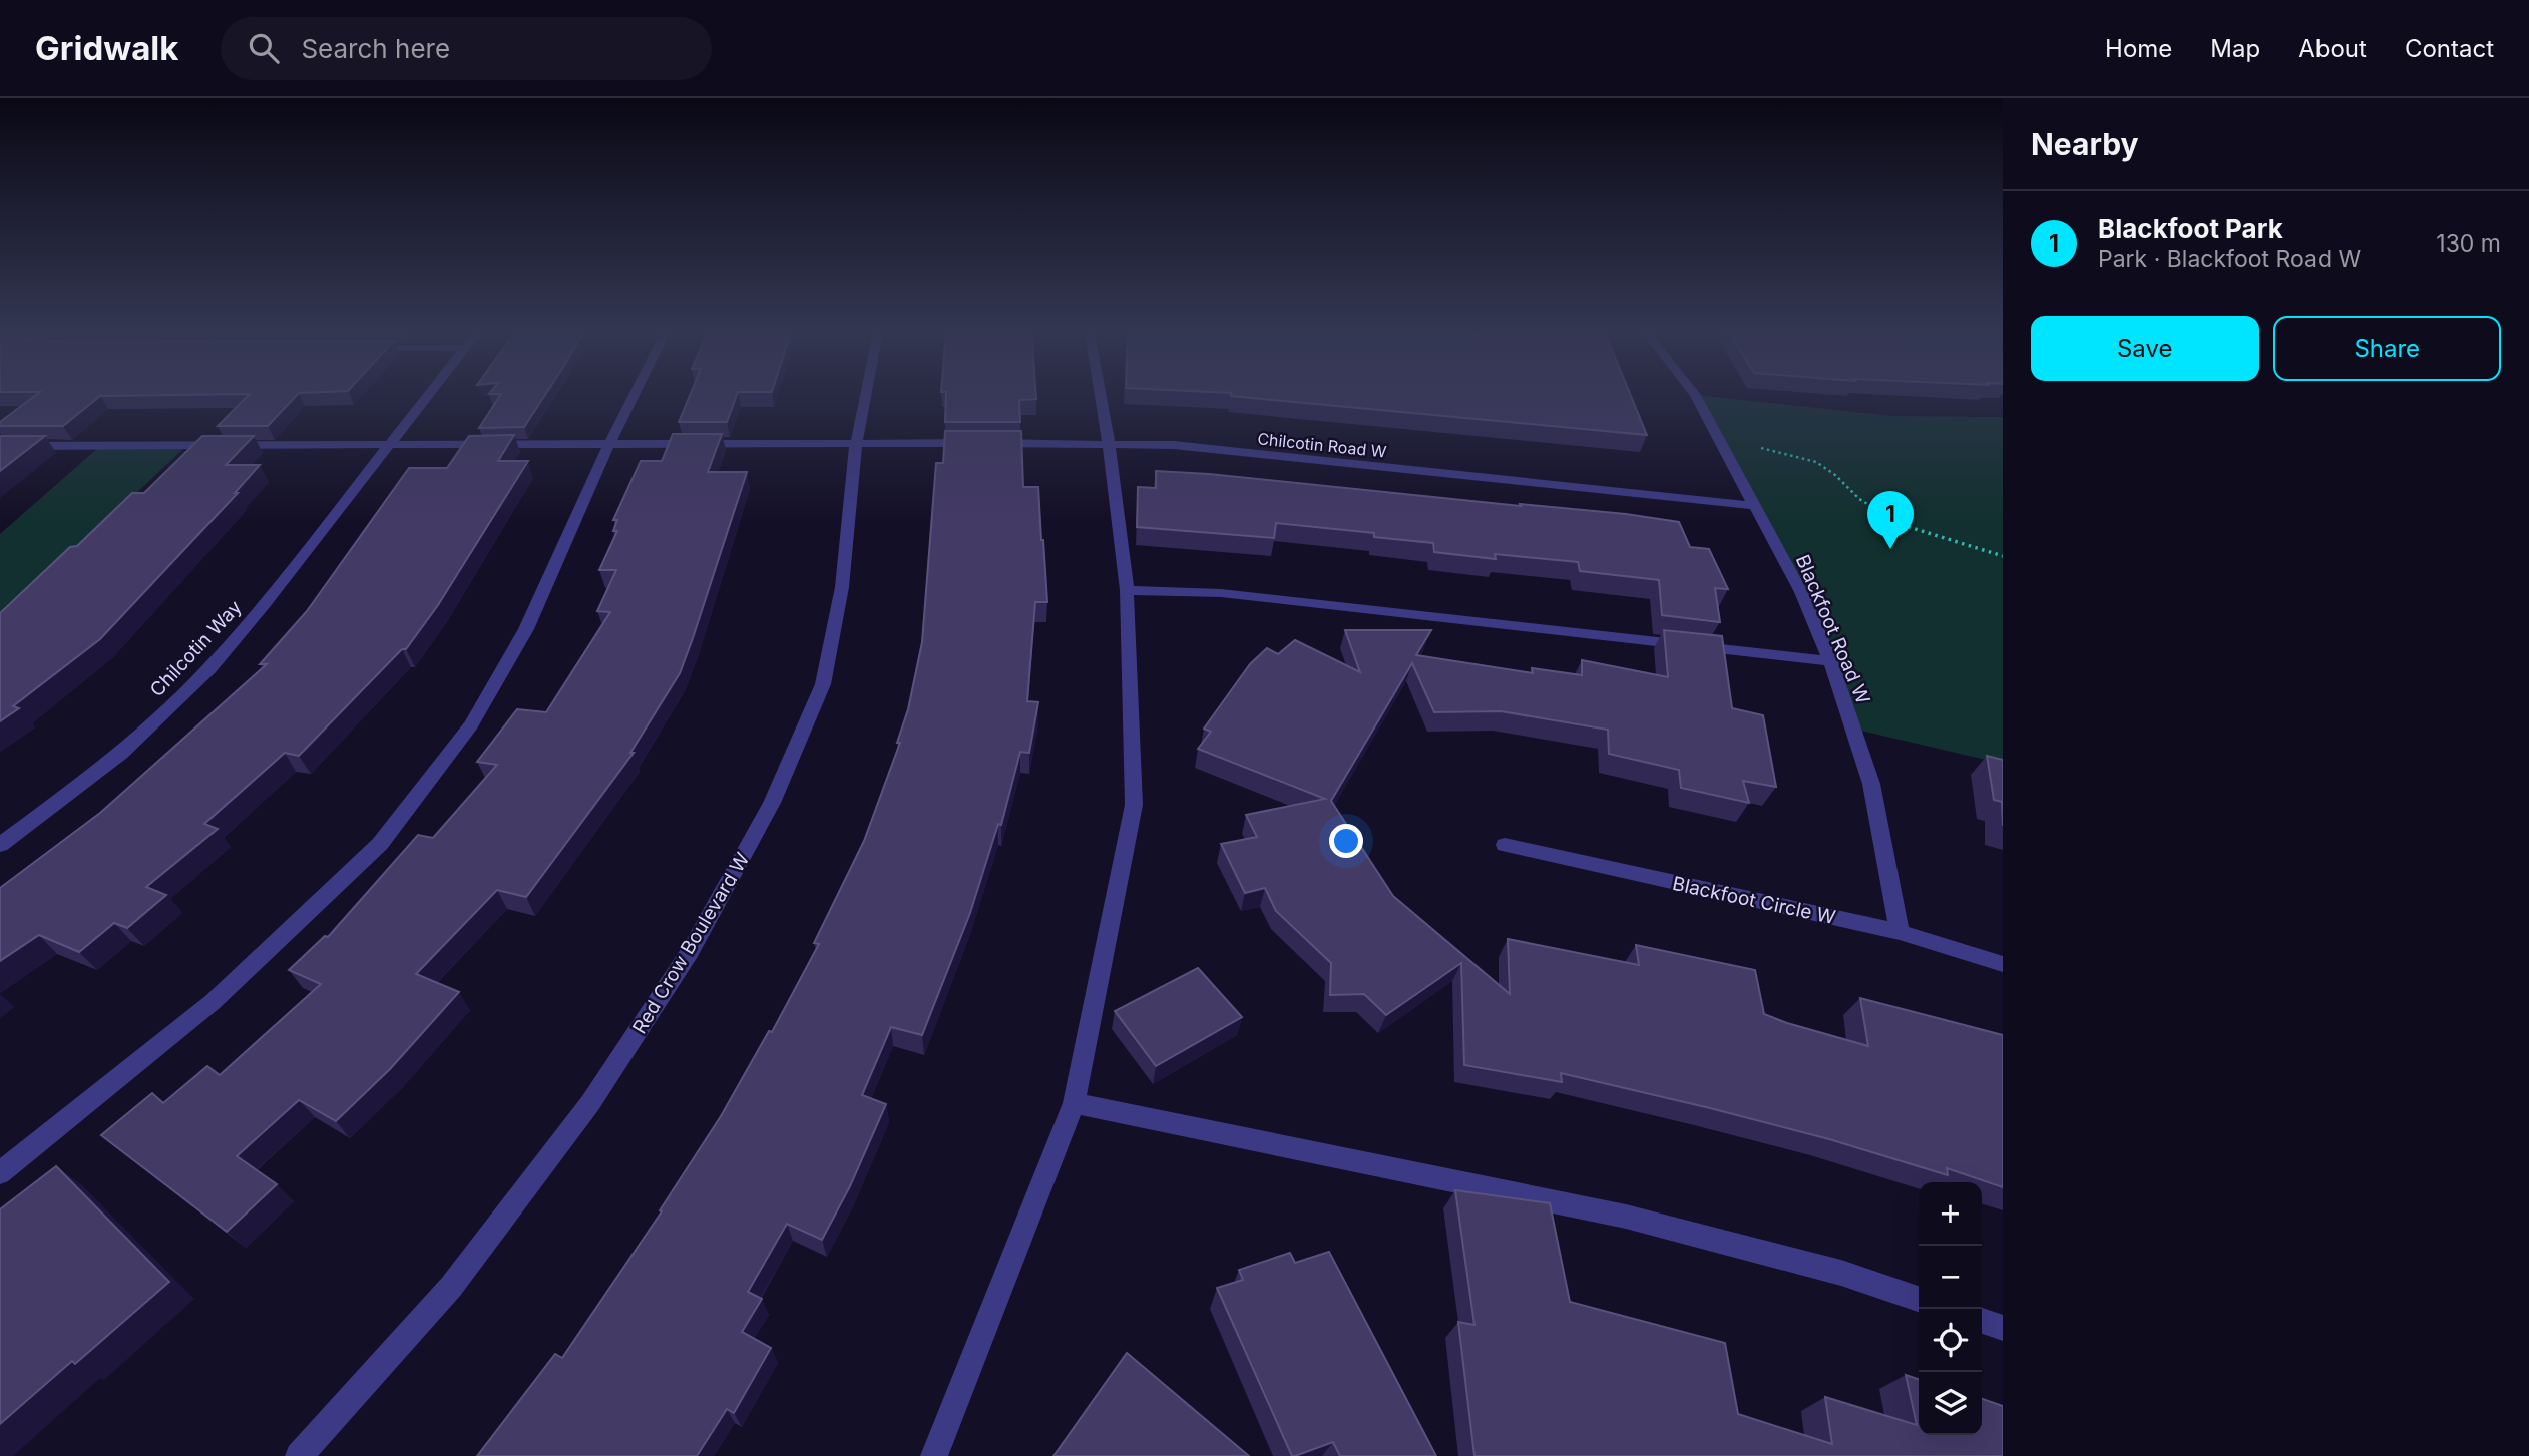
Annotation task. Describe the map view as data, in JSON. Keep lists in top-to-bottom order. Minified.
{"streets":{"street":["Chilcotin Road W","Blackfoot Road W","Chilcotin Way","Blackfoot Circle W","Red Crow Boulevard W"]},"crossings":[["Chilcotin Road W","Blackfoot Road W"],["Chilcotin Road W","Chilcotin Way"],["Chilcotin Road W","Red Crow Boulevard W"],["Blackfoot Road W","Blackfoot Circle W"]],"page":{"header":"Gridwalk","search":"Search here","nav":["Home","Map","About","Contact"],"heading":"Nearby","list":[{"mark":"1","name":"Blackfoot Park","note":"Park · Blackfoot Road W","value":"130 m"}],"buttons":["Save","Share"],"pins":"1","map_buttons":["+","−"]}}
